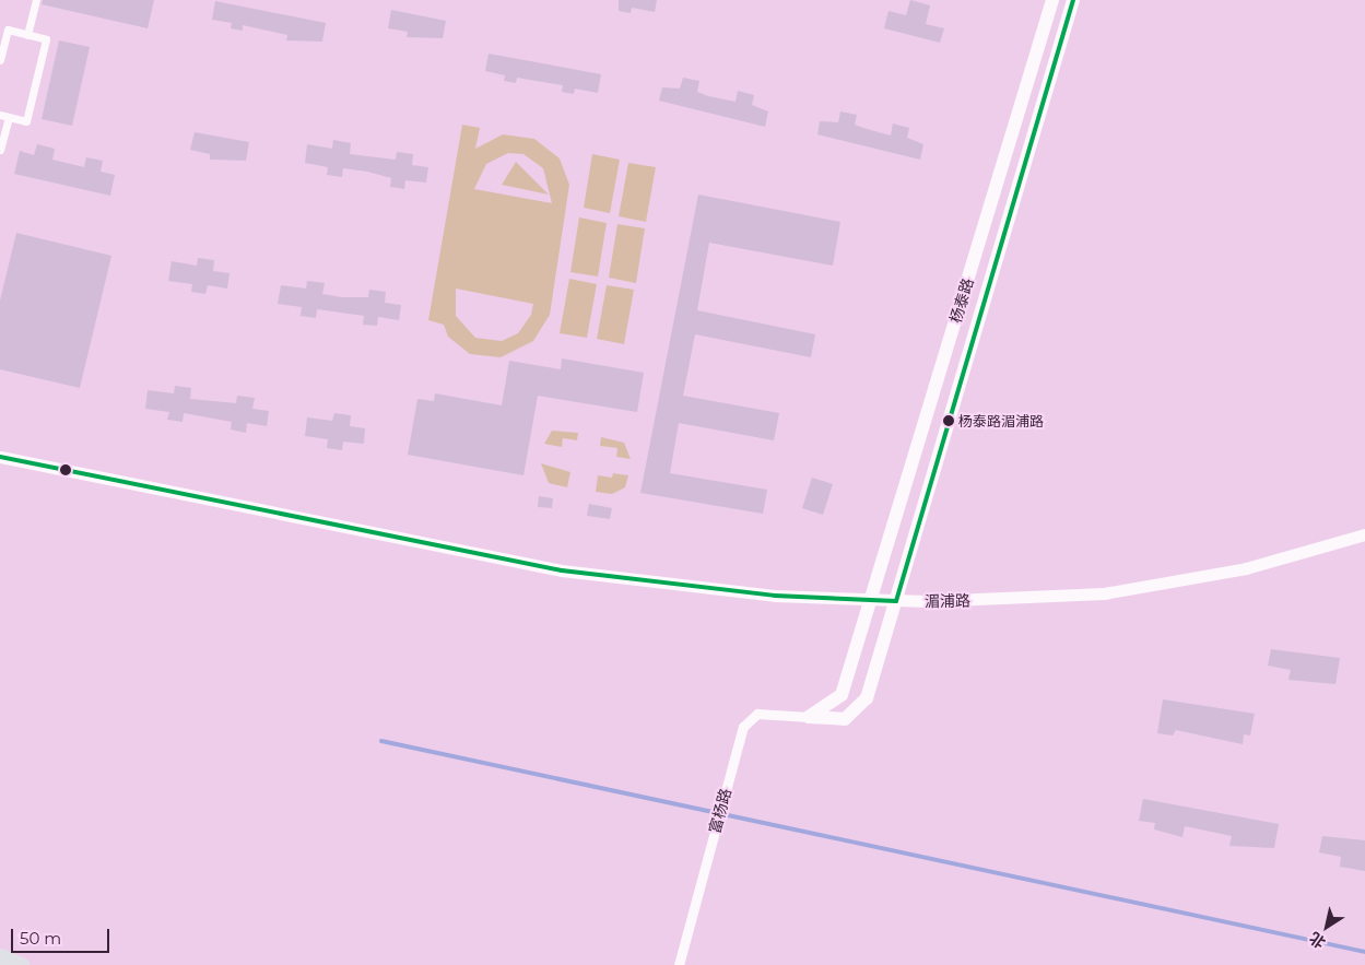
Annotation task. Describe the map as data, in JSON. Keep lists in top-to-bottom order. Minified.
{"streets":{"main road":["杨泰路"],"street":["湄浦路","富杨路"]},"crossings":[["杨泰路","湄浦路"],["杨泰路","富杨路"]],"places":["杨泰路湄浦路"],"scale_bar":"50 m","north":"bottom left"}
